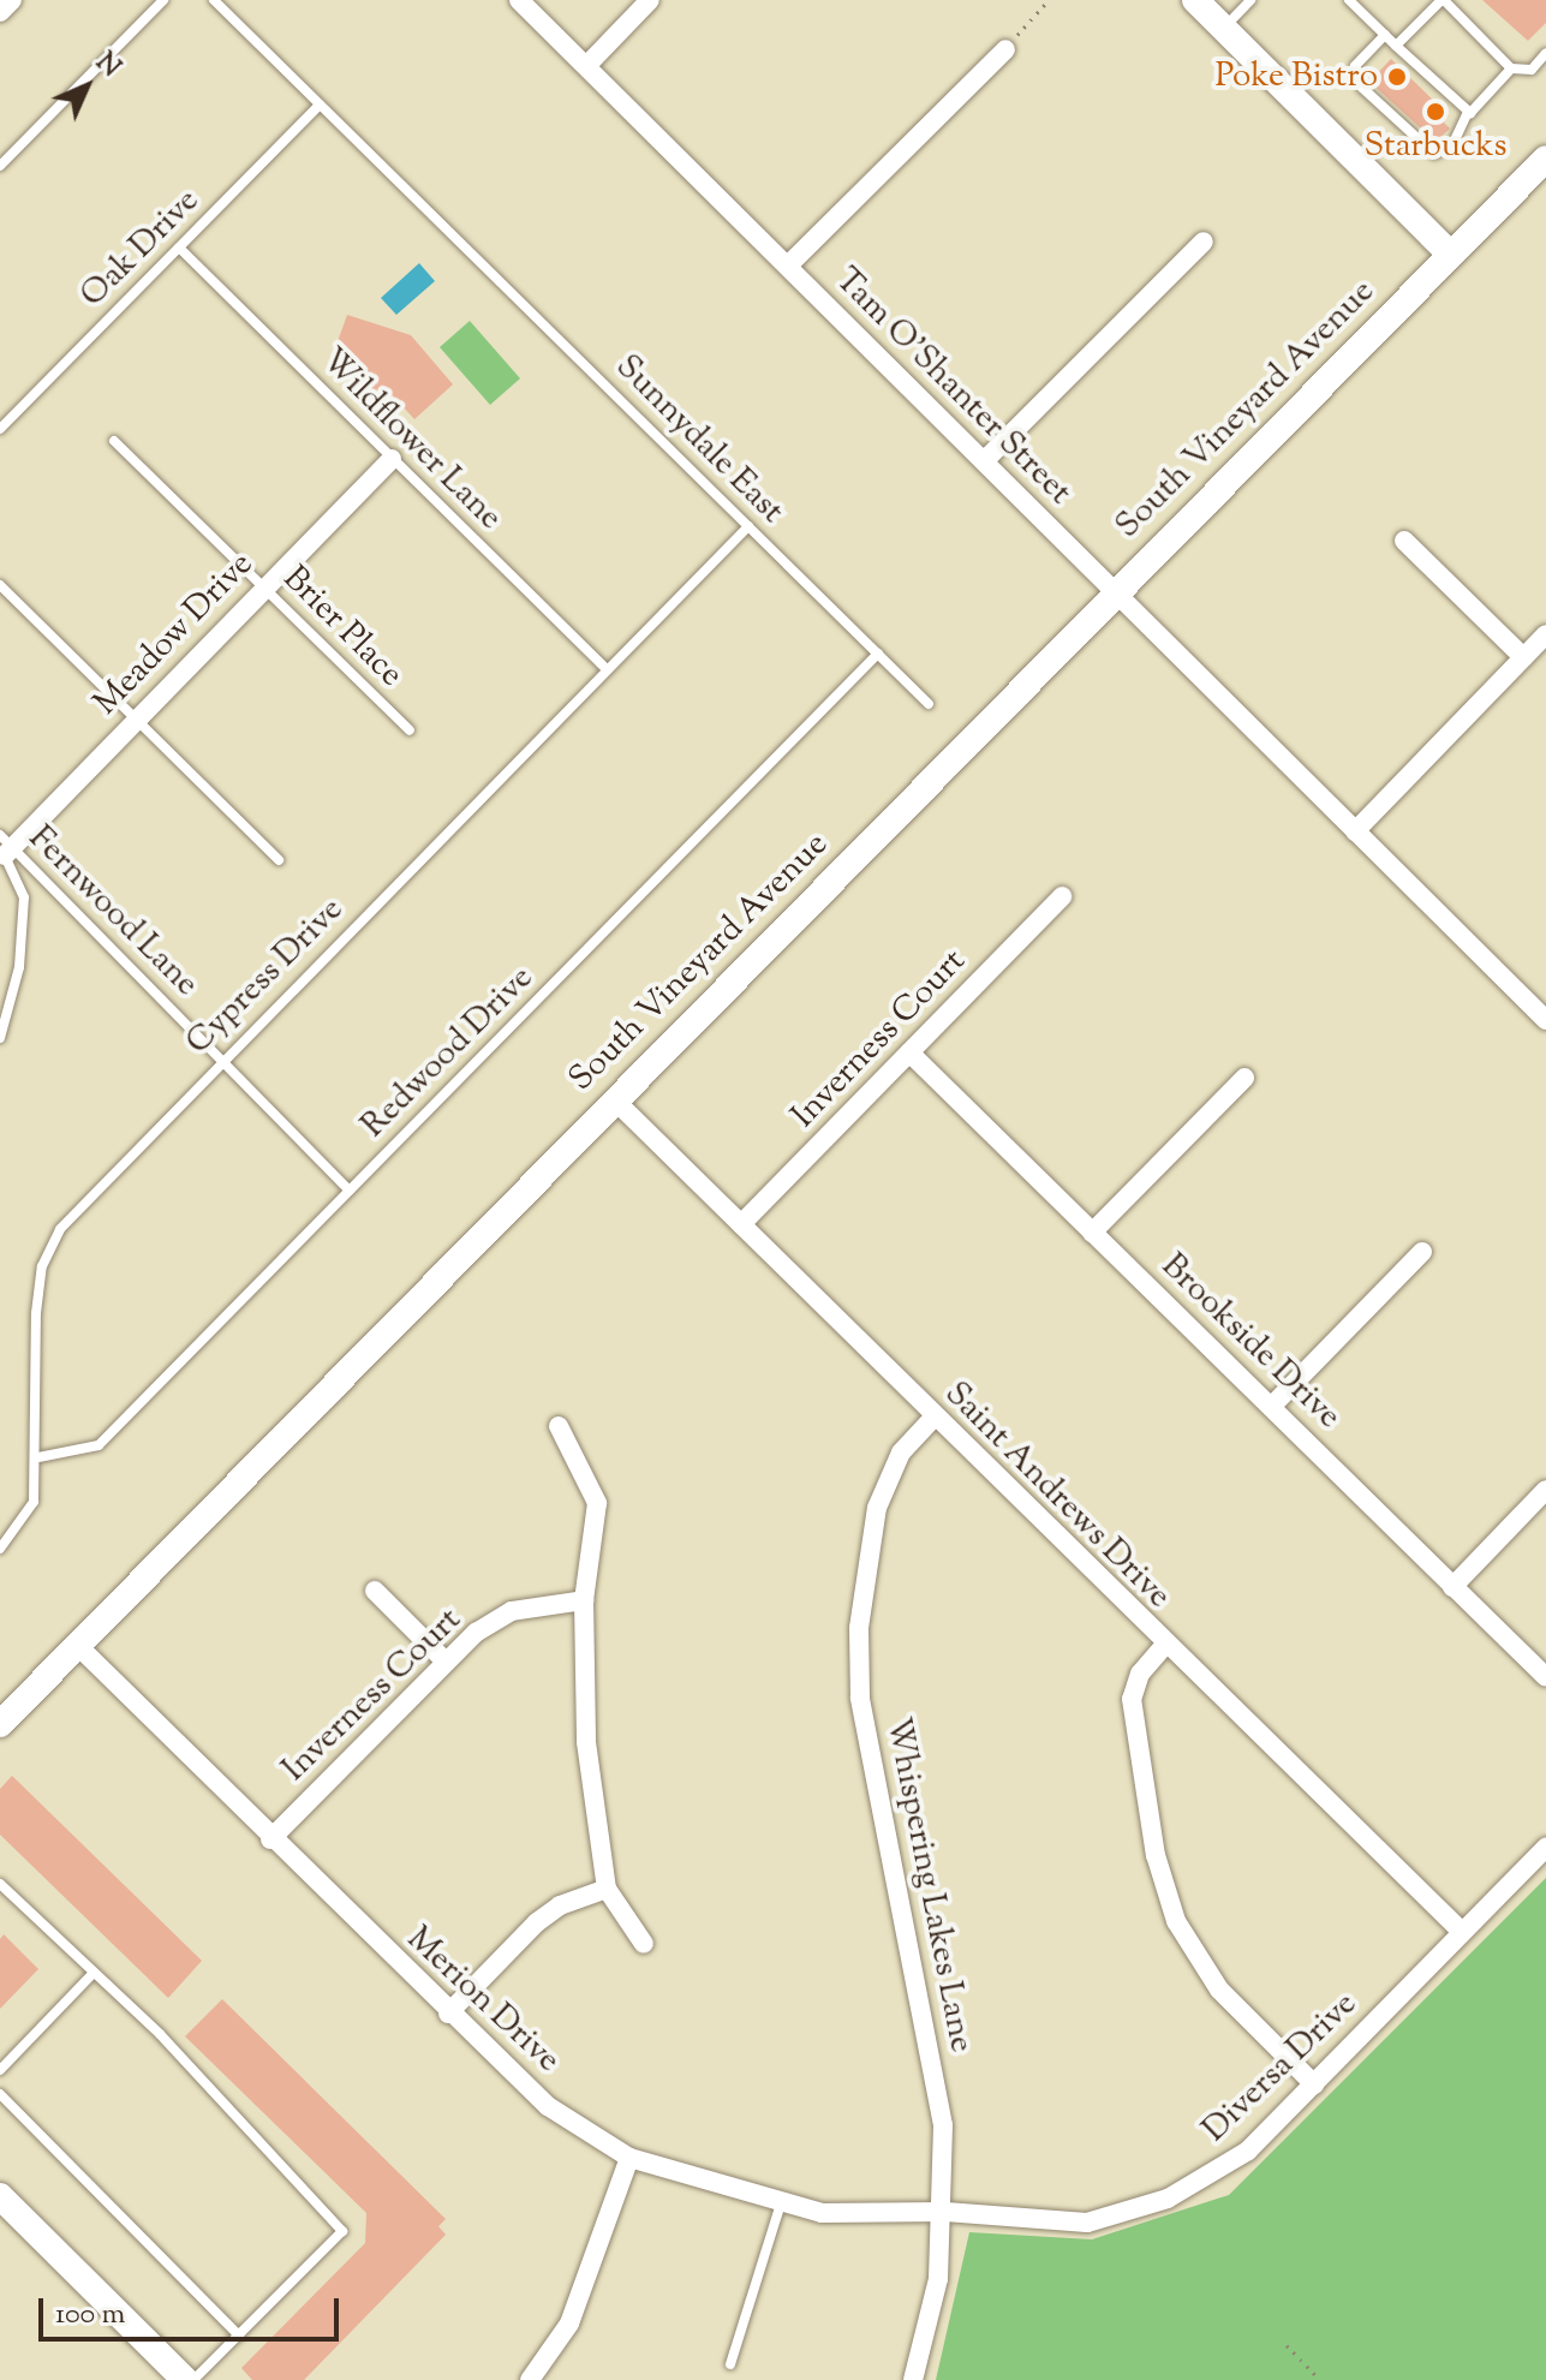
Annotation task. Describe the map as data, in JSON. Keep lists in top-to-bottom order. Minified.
{"streets":{"main road":["South Vineyard Avenue"],"street":["Tam O'Shanter Street","Meadow Drive","Inverness Court","Brookside Drive","Saint Andrews Drive","Whispering Lakes Lane","Merion Drive","Diversa Drive"],"lane":["Oak Drive","Wildflower Lane","Sunnydale East","Brier Place","Fernwood Lane","Cypress Drive","Redwood Drive"]},"crossings":[["Oak Drive","Wildflower Lane"],["Oak Drive","Sunnydale East"],["Tam O'Shanter Street","South Vineyard Avenue"],["South Vineyard Avenue","Saint Andrews Drive"],["South Vineyard Avenue","Merion Drive"],["Wildflower Lane","Meadow Drive"],["Wildflower Lane","Cypress Drive"],["Sunnydale East","Cypress Drive"],["Sunnydale East","Redwood Drive"],["Brier Place","Meadow Drive"],["Meadow Drive","Fernwood Lane"],["Fernwood Lane","Cypress Drive"],["Fernwood Lane","Redwood Drive"],["Cypress Drive","Redwood Drive"],["Inverness Court","Brookside Drive"],["Inverness Court","Saint Andrews Drive"],["Inverness Court","Merion Drive"],["Saint Andrews Drive","Whispering Lakes Lane"],["Saint Andrews Drive","Diversa Drive"],["Whispering Lakes Lane","Merion Drive"],["Whispering Lakes Lane","Diversa Drive"],["Merion Drive","Diversa Drive"]],"places":["Poke Bistro","Starbucks"],"scale_bar":"100 m","north":"top right"}
